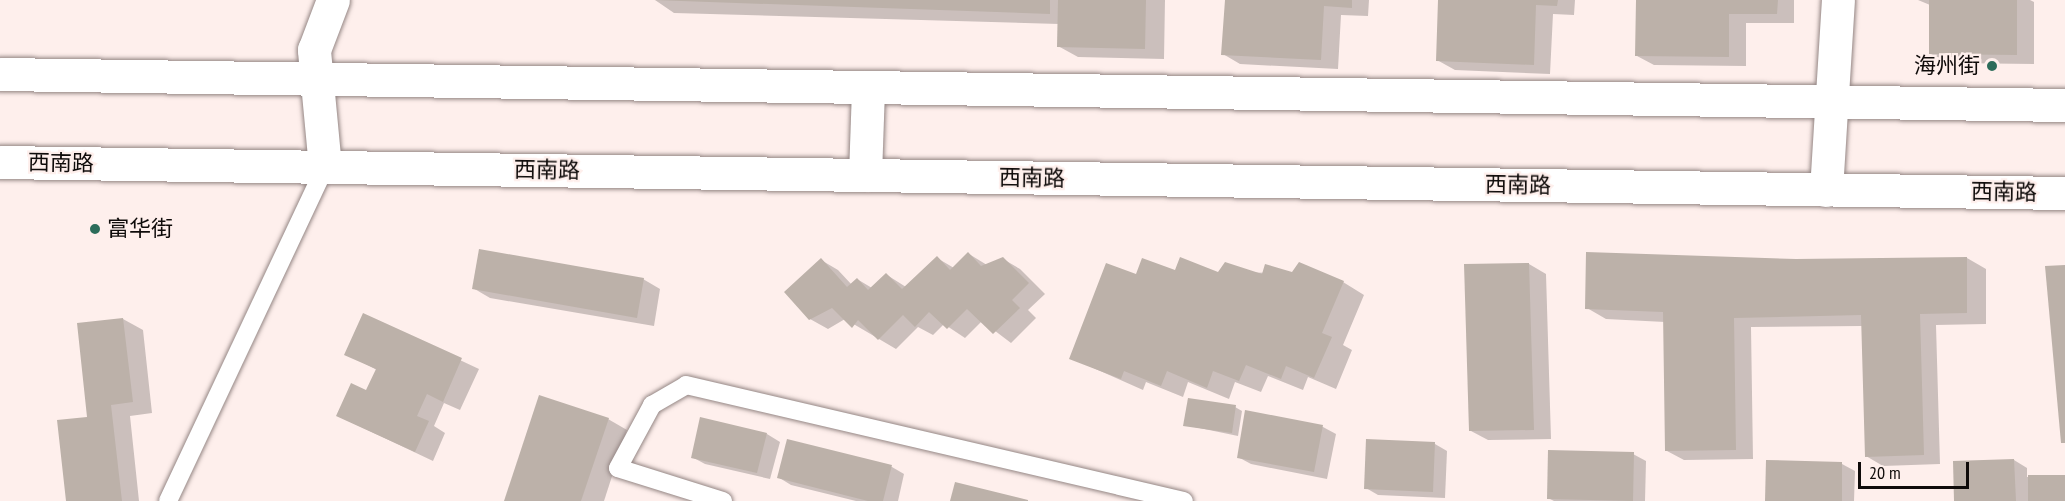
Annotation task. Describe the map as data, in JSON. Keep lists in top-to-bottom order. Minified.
{"streets":{"main road":["西南路"]},"places":["海州街","富华街"],"scale_bar":"20 m"}
